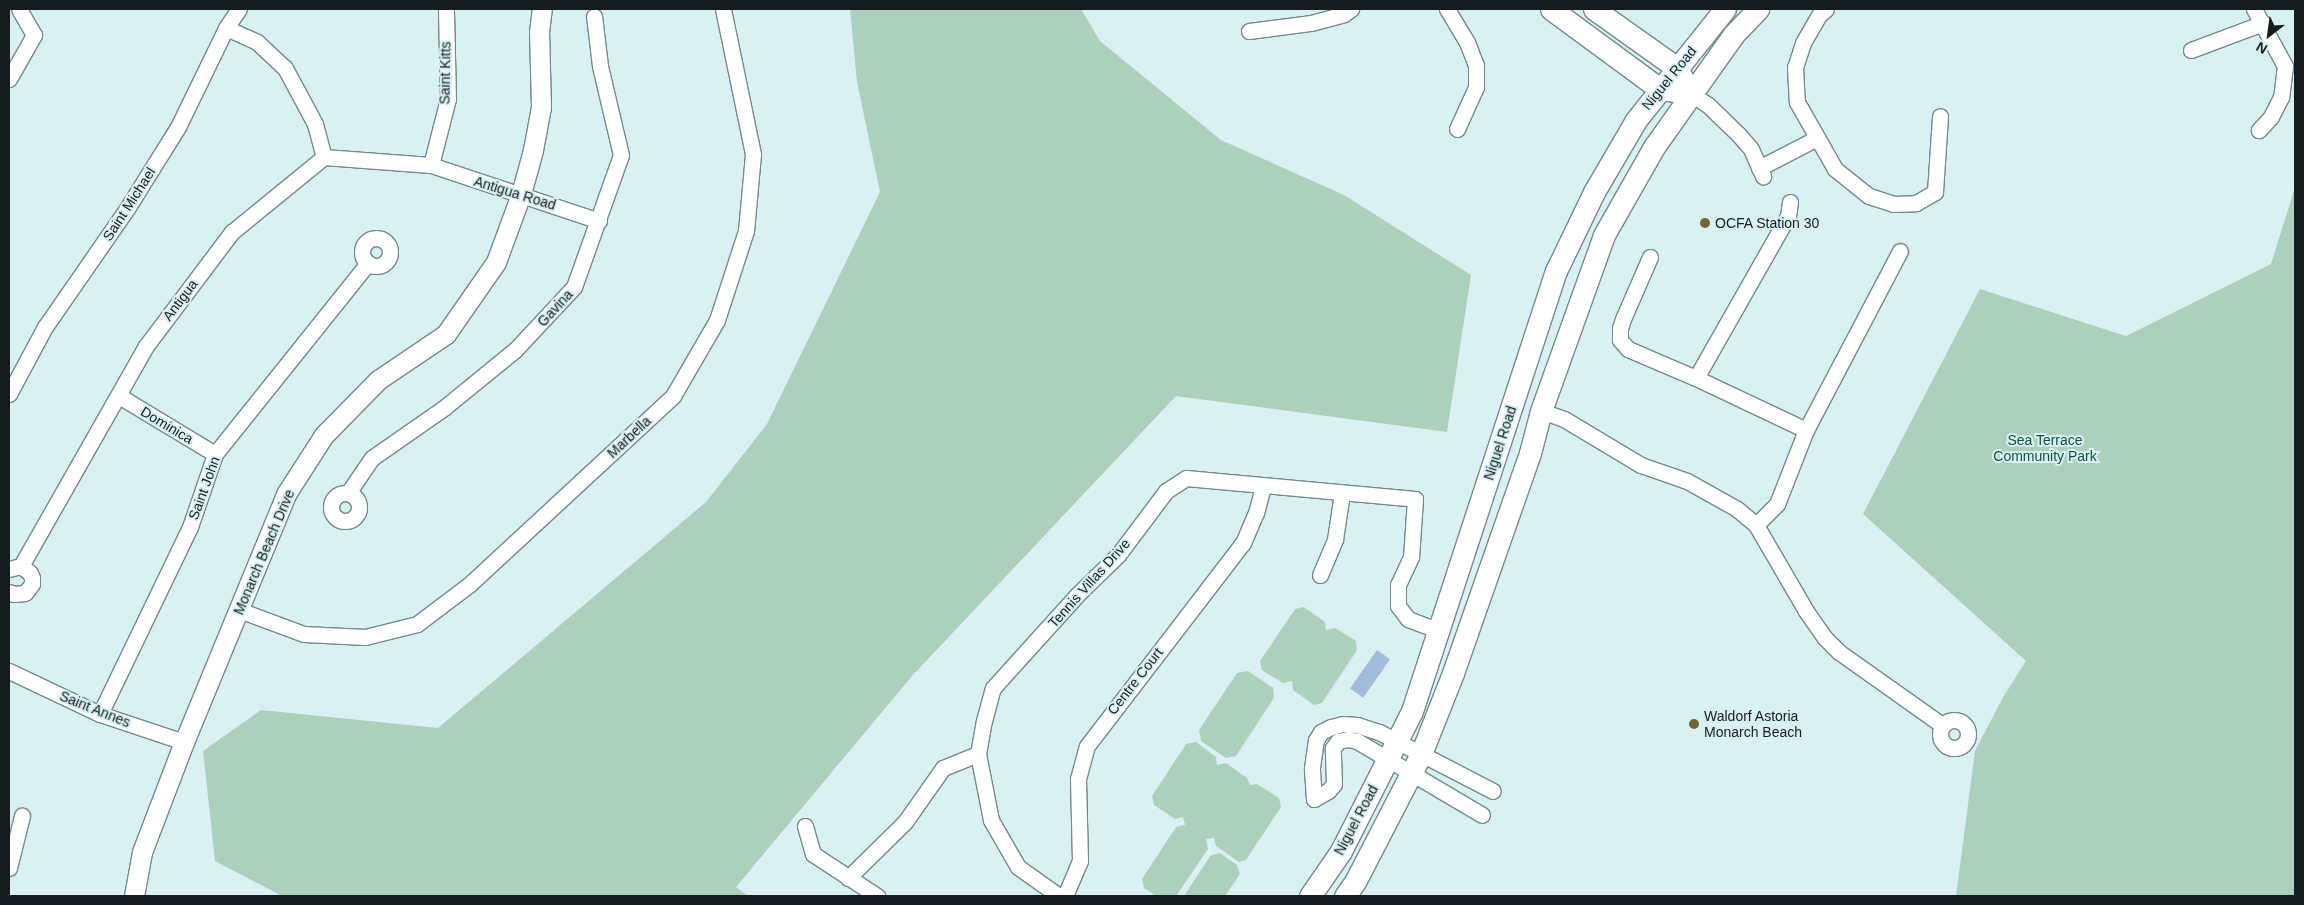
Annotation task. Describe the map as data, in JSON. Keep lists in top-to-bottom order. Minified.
{"streets":{"main road":["Niguel Road"],"street":["Saint Kitts","Antigua Road","Saint Michael","Antigua","Gavina","Dominica","Marbella","Saint John","Monarch Beach Drive","Tennis Villas Drive","Centre Court","Saint Annes"]},"crossings":[["Saint Kitts","Antigua Road"],["Niguel Road","Tennis Villas Drive"],["Antigua Road","Gavina"],["Antigua Road","Monarch Beach Drive"],["Antigua","Dominica"],["Dominica","Saint John"],["Marbella","Monarch Beach Drive"],["Saint John","Saint Annes"],["Monarch Beach Drive","Saint Annes"],["Tennis Villas Drive","Centre Court"]],"parks":["Sea Terrace Community Park"],"places":["OCFA Station 30","Waldorf Astoria Monarch Beach"],"north":"bottom left"}
